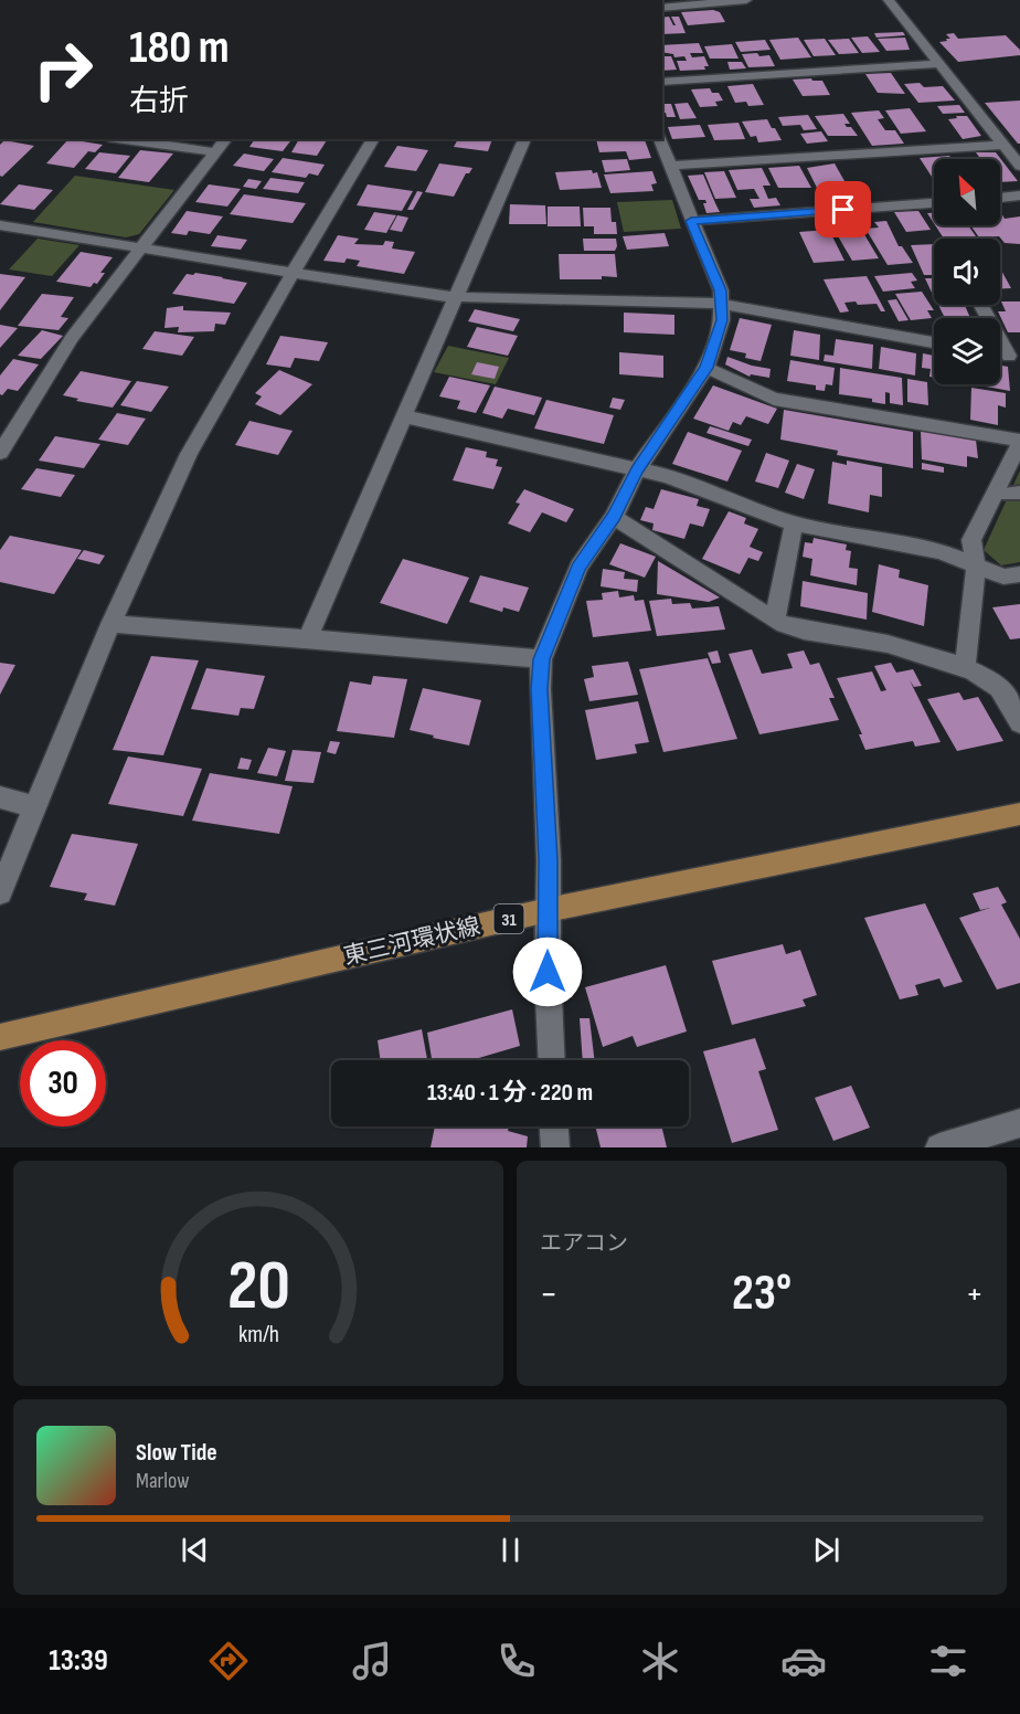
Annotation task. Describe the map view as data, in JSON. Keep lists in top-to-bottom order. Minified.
{"streets":{"main road":["31","東三河環状線"]},"north":"top left","page":{"turn":["180 m","右折"],"limit":"30","trip":"13:40 · 1 分 · 220 m","tile":"エアコン","heat":["−","23°","+"],"song":["Slow Tide","Marlow"],"tabs":"13:39","gauge":["20","km/h"]}}
